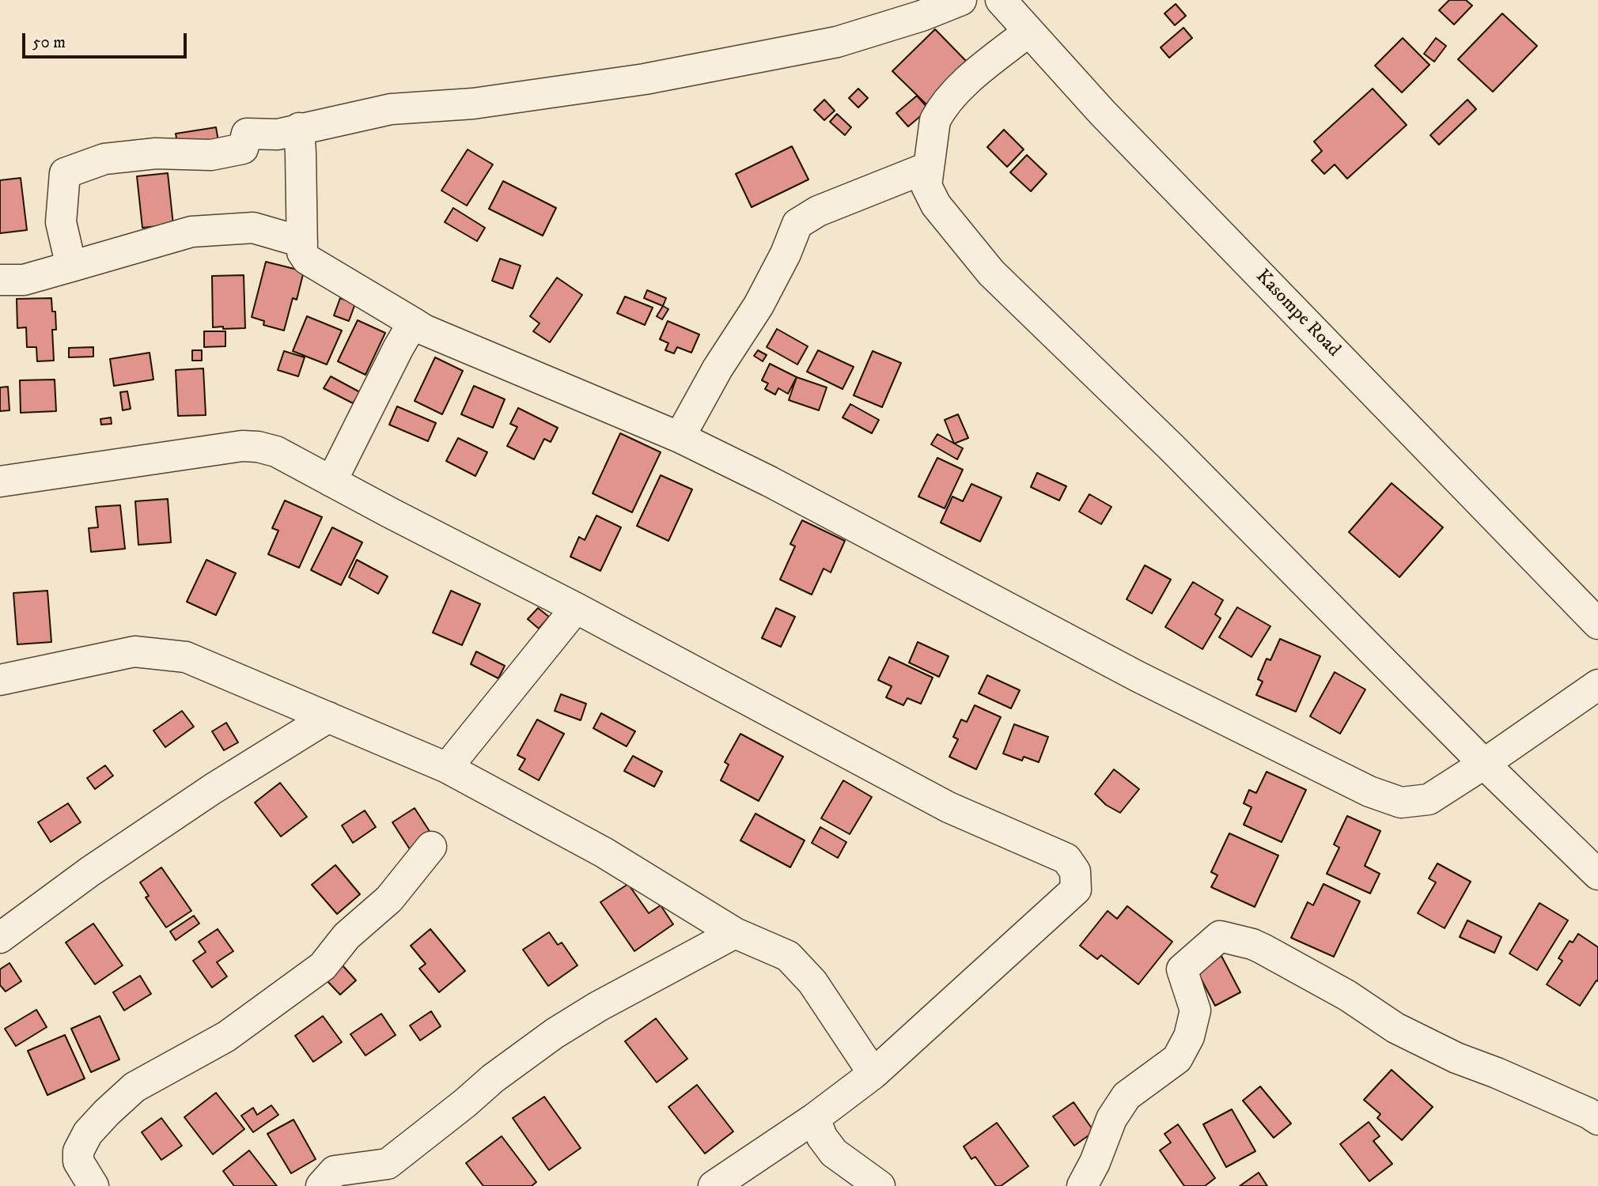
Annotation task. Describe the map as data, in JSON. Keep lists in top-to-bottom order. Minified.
{"streets":{"street":["Kasompe Road"]},"scale_bar":"50 m"}
